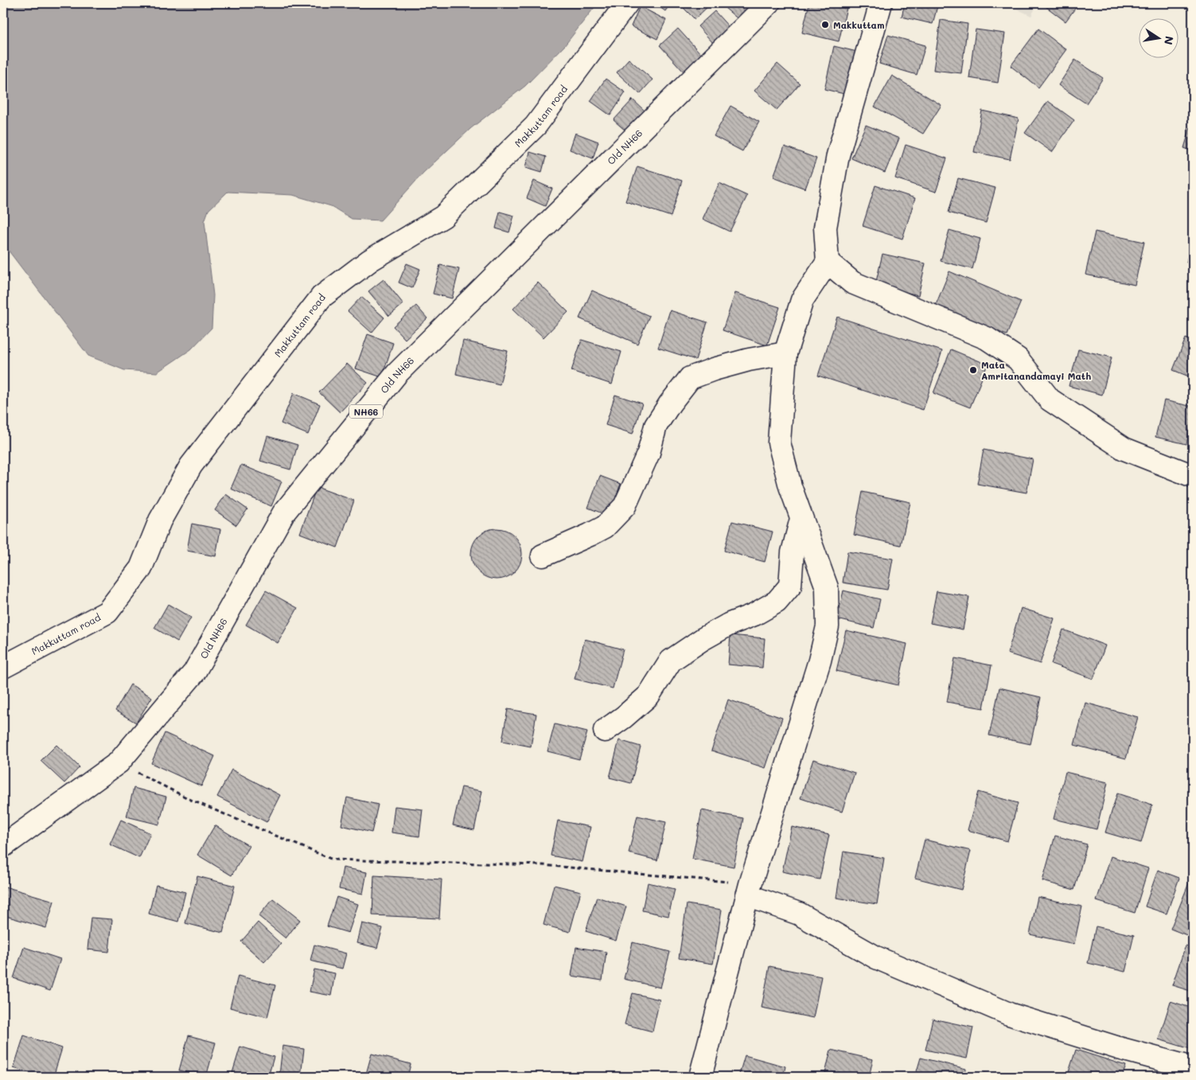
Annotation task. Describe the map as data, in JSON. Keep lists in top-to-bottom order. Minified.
{"streets":{"street":["Makkuttam road","Old NH66","NH66"]},"places":["Makkuttam","Mata Amritanandamayi Math"],"north":"right"}
